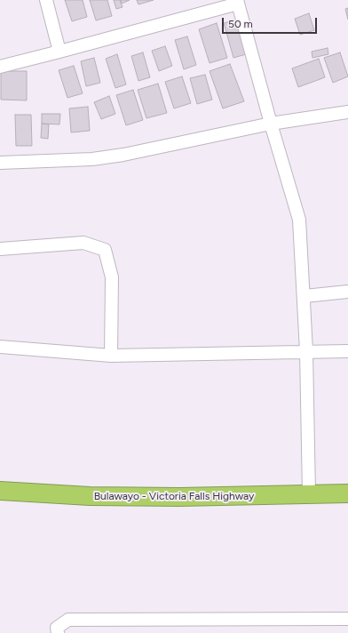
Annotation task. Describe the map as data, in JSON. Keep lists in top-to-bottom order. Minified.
{"streets":{"highway":["Bulawayo - Victoria Falls Highway"]},"scale_bar":"50 m"}
